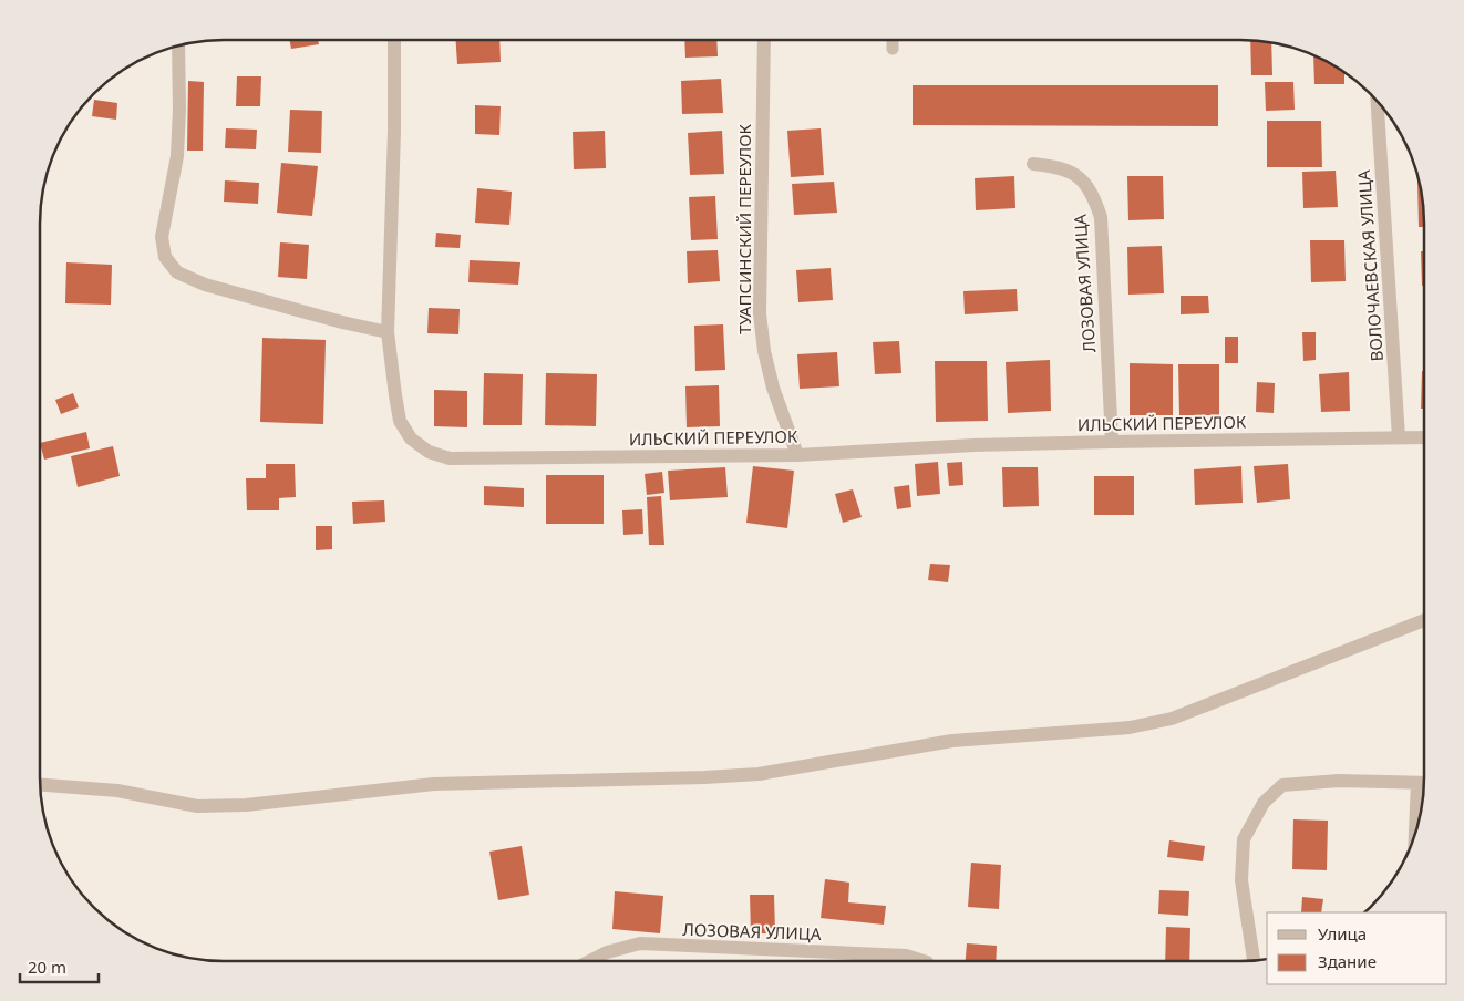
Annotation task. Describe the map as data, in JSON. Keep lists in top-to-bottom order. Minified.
{"streets":{"street":["ТУАПСИНСКИЙ ПЕРЕУЛОК","ВОЛОЧАЕВСКАЯ УЛИЦА","ЛОЗОВАЯ УЛИЦА","ИЛЬСКИЙ ПЕРЕУЛОК"]},"crossings":[["ТУАПСИНСКИЙ ПЕРЕУЛОК","ИЛЬСКИЙ ПЕРЕУЛОК"],["ВОЛОЧАЕВСКАЯ УЛИЦА","ИЛЬСКИЙ ПЕРЕУЛОК"],["ЛОЗОВАЯ УЛИЦА","ИЛЬСКИЙ ПЕРЕУЛОК"]],"legend":["Улица","Здание"],"scale_bar":"20 m"}
